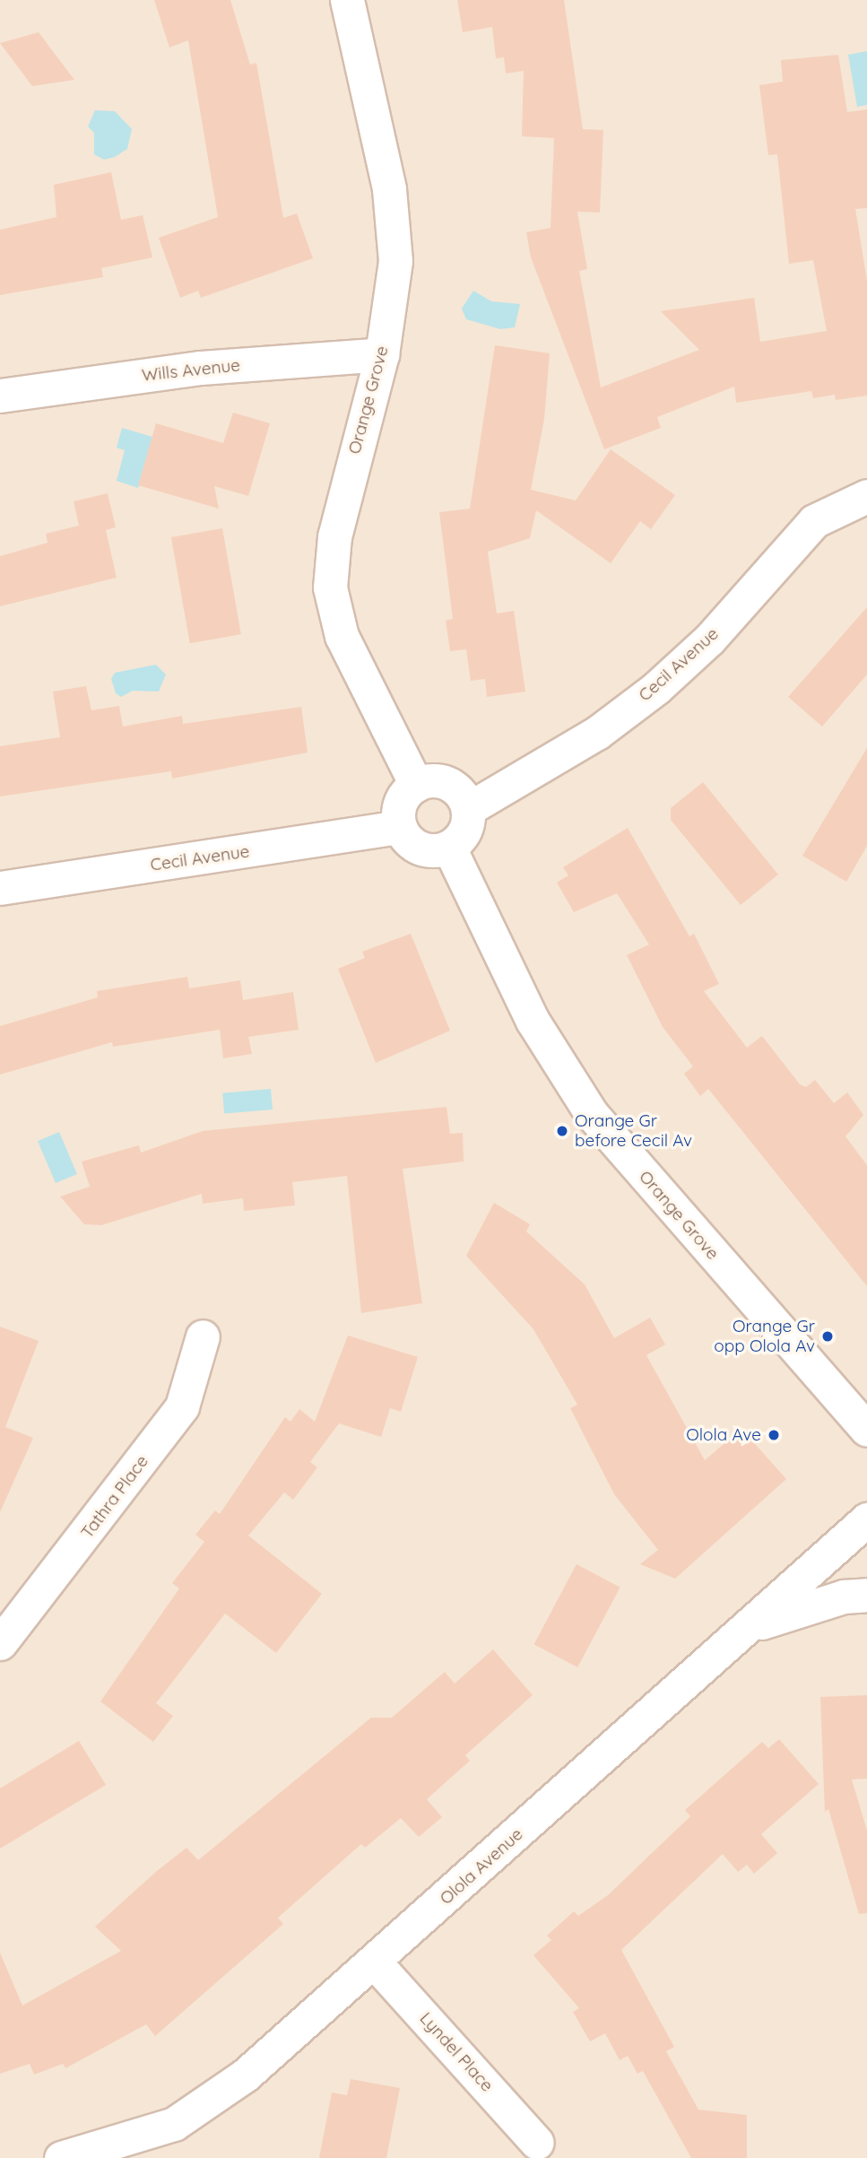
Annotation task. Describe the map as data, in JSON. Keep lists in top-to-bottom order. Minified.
{"streets":{"street":["Wills Avenue","Orange Grove","Cecil Avenue","Tathra Place","Olola Avenue","Lyndel Place"]},"crossings":[["Wills Avenue","Orange Grove"],["Orange Grove","Cecil Avenue"],["Olola Avenue","Lyndel Place"]],"places":["Orange Gr before Cecil Av","Orange Gr opp Olola Av","Olola Ave"]}
